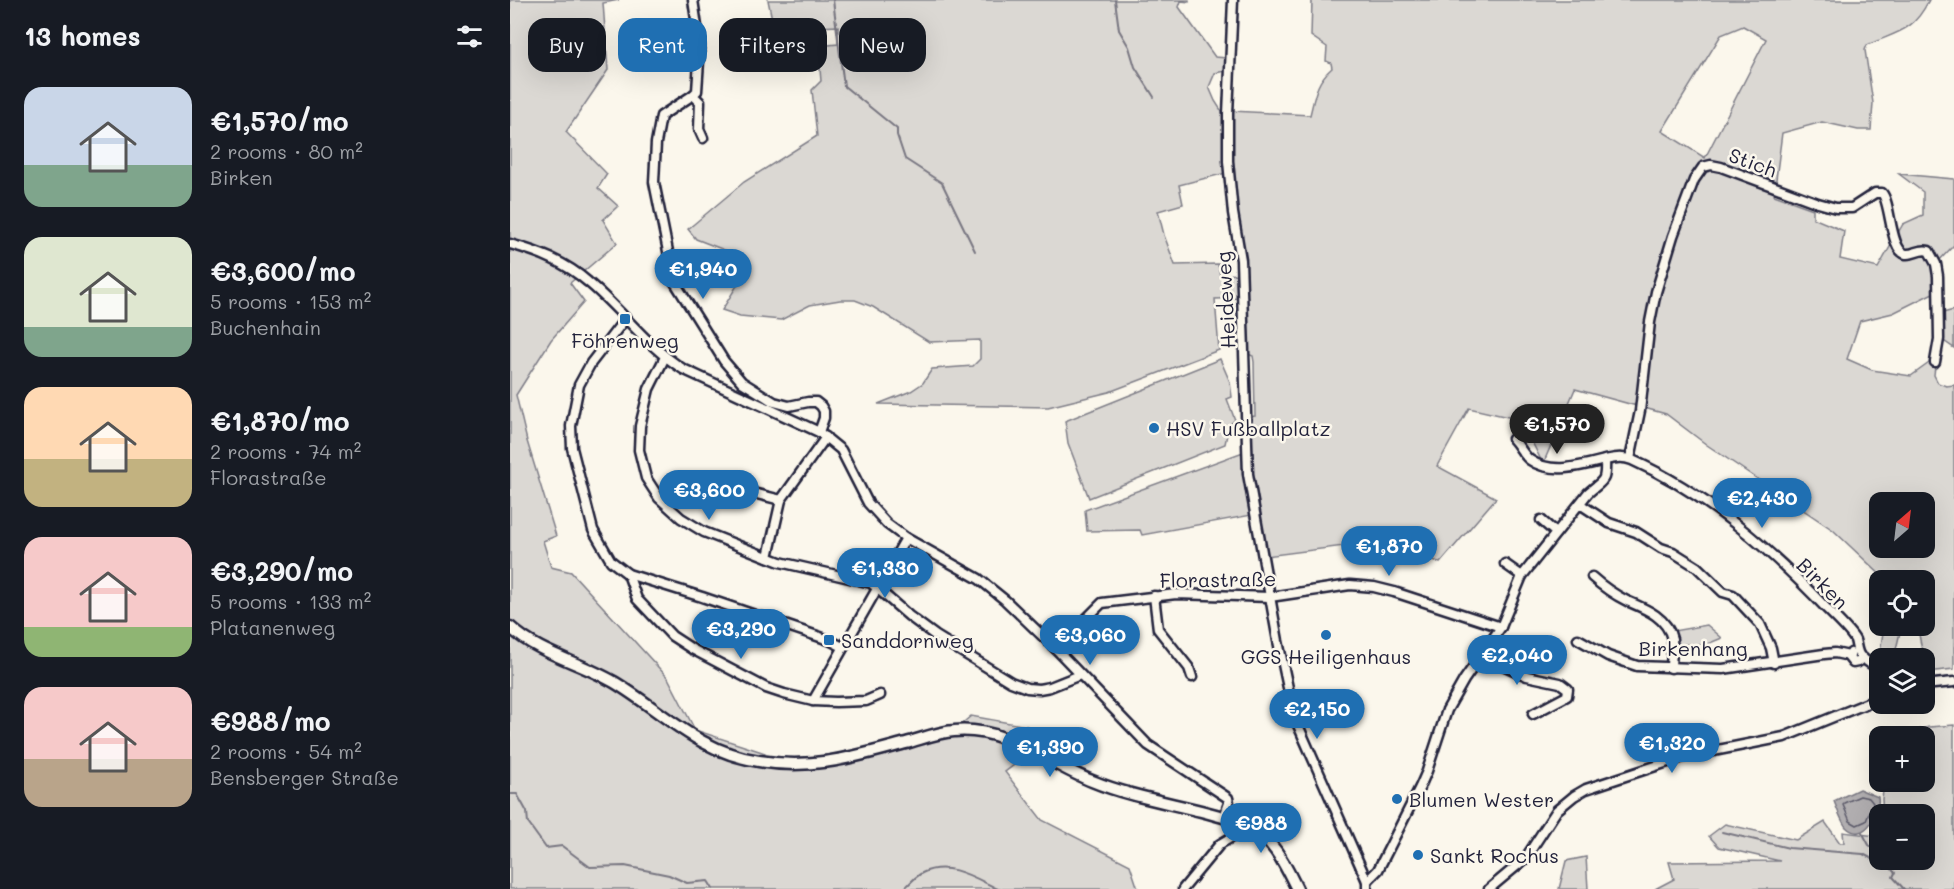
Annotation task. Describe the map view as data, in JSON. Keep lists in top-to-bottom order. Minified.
{"streets":{"street":["Stich","Heideweg","Florastraße","Birken","Birkenhang"]},"crossings":[["Stich","Birken"],["Heideweg","Florastraße"],["Birken","Birkenhang"]],"places":{"transit":["Föhrenweg","Sanddornweg"],"other":["HSV Fußballplatz","GGS Heiligenhaus","Blumen Wester","Sankt Rochus"]},"north":"top right","page":{"heading":"13 homes","chip":["Buy","Rent","Filters","New"],"list":[{"name":"€1,570/mo","note":"2 rooms · 80 m² · Birken"},{"name":"€3,600/mo","note":"5 rooms · 153 m² · Buchenhain"},{"name":"€1,870/mo","note":"2 rooms · 74 m² · Florastraße"},{"name":"€3,290/mo","note":"5 rooms · 133 m² · Platanenweg"},{"name":"€988/mo","note":"2 rooms · 54 m² · Bensberger Straße"}],"price":["€1,940","€1,570","€3,600","€2,430","€1,870","€1,330","€3,290","€3,060","€2,040","€2,150","€1,320","€1,390","€988"],"map_buttons":["+","−"]}}
